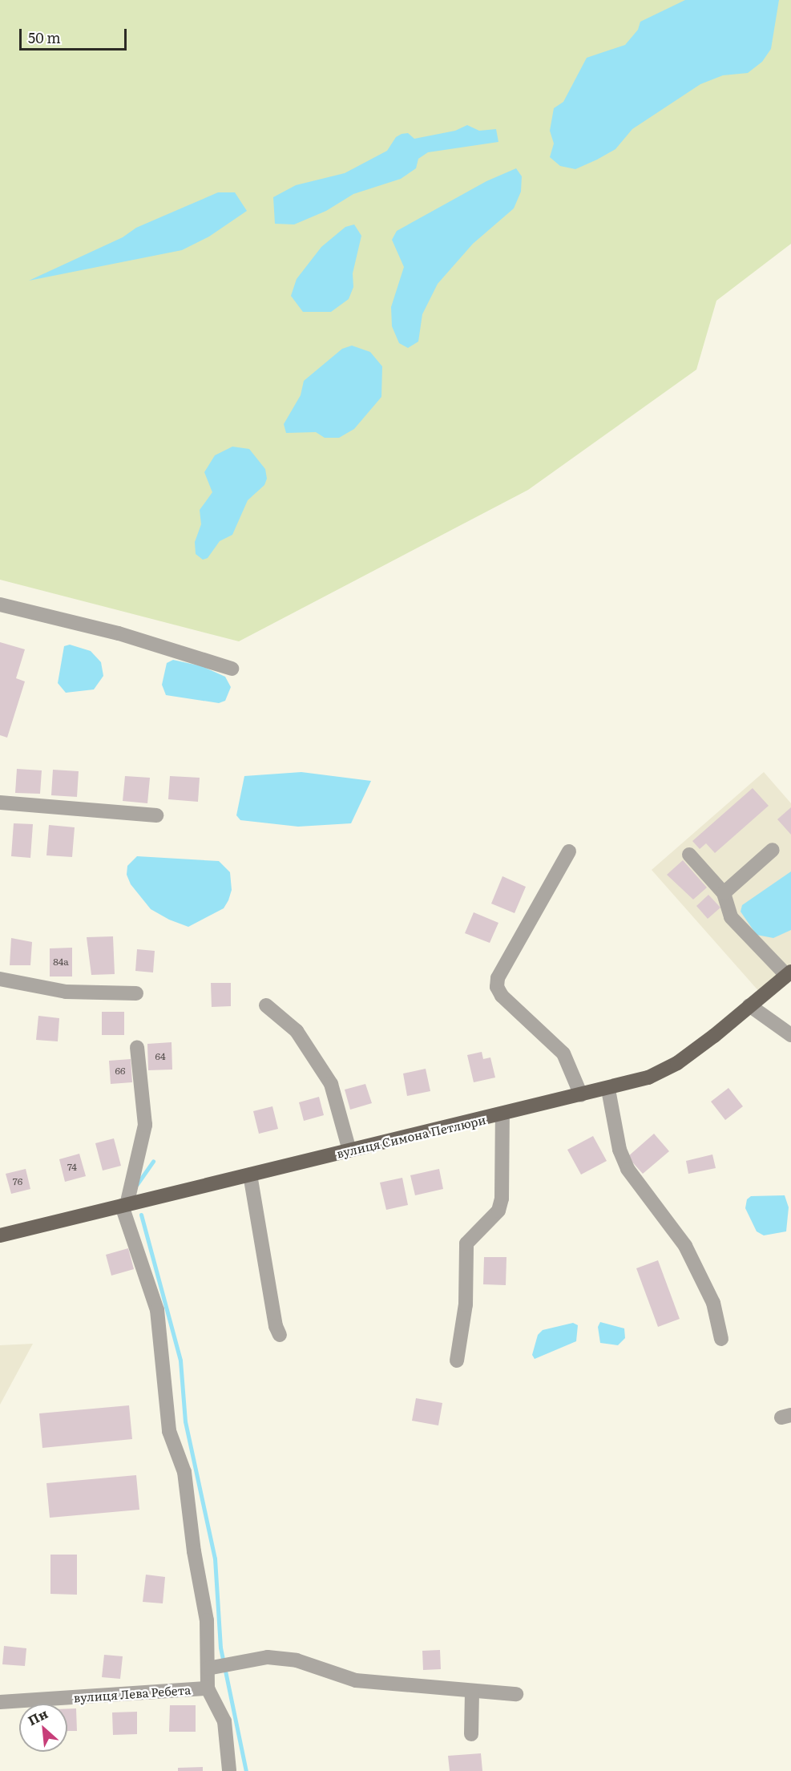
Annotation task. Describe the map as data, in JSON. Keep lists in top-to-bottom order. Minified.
{"streets":{"main road":["вулиця Симона Петлюри"],"street":["вулиця Лева Ребета"]},"house_numbers":["84а","64","66","74","76"],"scale_bar":"50 m","north":"top left"}
